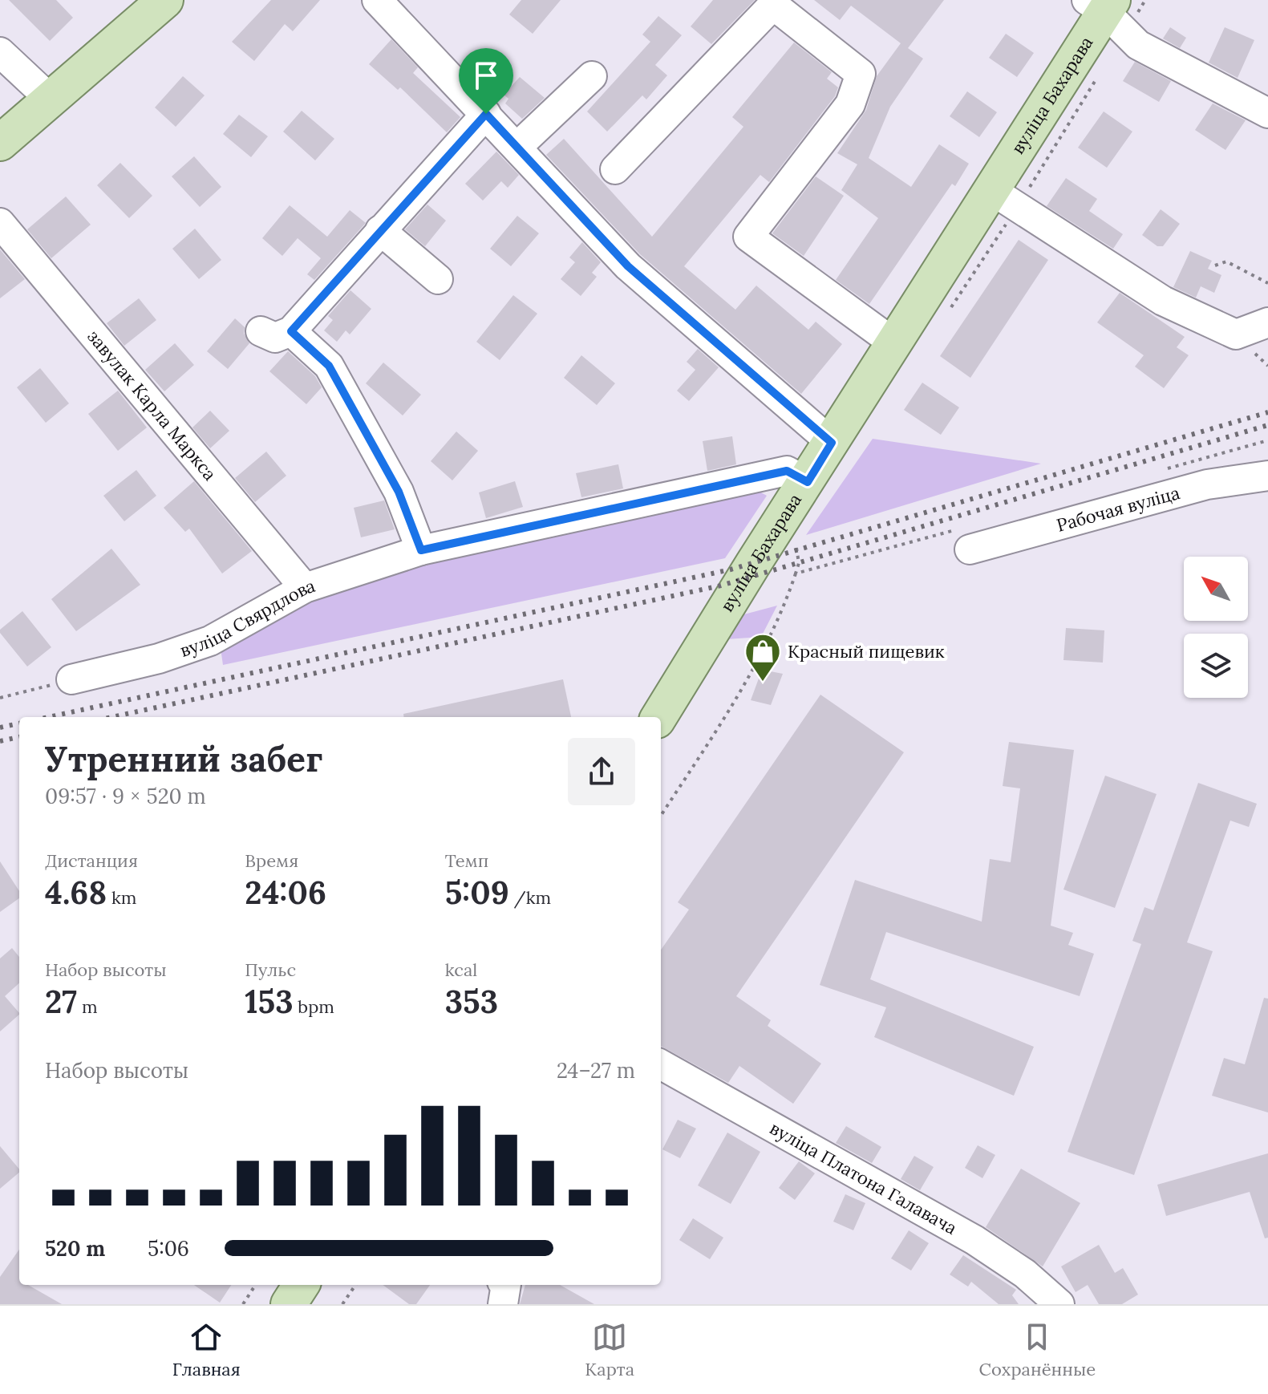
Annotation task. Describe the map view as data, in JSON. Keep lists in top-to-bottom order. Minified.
{"streets":{"main road":["вуліца Бахарава"],"street":["завулак Карла Маркса","Рабочая вуліца","вуліца Свярдлова","вуліца Платона Галавача"]},"crossings":[["вуліца Бахарава","вуліца Свярдлова"],["завулак Карла Маркса","вуліца Свярдлова"]],"places":{"shop":["Красный пищевик"]},"north":"top left","page":{"heading":["Утренний забег","09:57 · 9 × 520 m"],"stats":[["Дистанция","4.68 km"],["Время","24:06"],["Темп","5:09 /km"],["Набор высоты","27 m"],["Пульс","153 bpm"],["kcal","353"]],"chart":["Набор высоты","24–27 m"],"list":[{"name":"520 m","note":"5:06"}],"tabs":["Главная","Карта","Сохранённые"]}}
